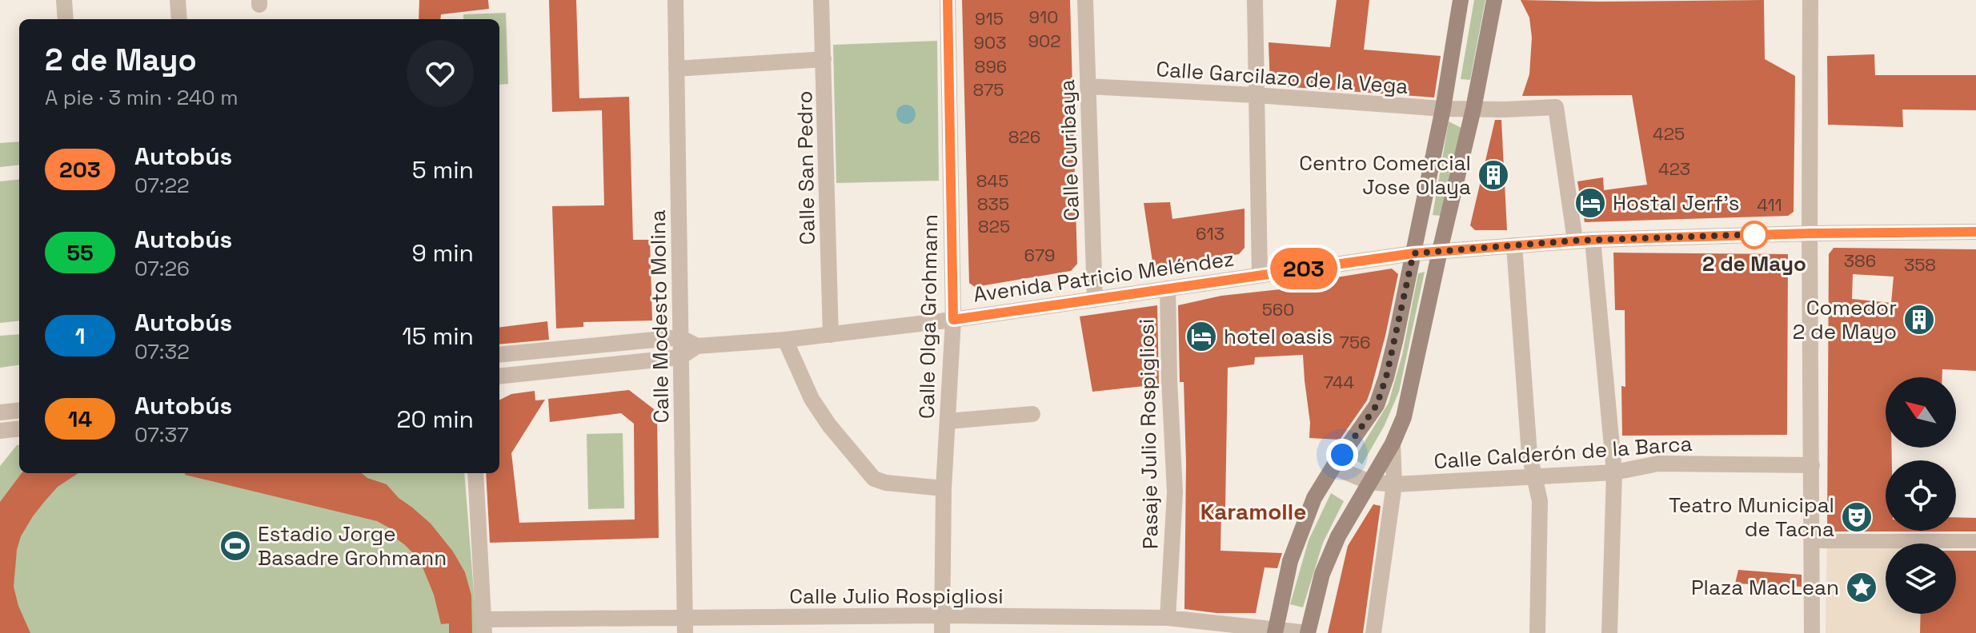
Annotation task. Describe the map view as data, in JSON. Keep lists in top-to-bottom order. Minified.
{"streets":{"street":["Calle Garcilazo de la Vega","Calle Curibaya","Calle San Pedro","Avenida Patricio Meléndez","Calle Modesto Molina","Calle Olga Grohmann","Pasaje Julio Rospigliosi","Calle Calderón de la Barca","Calle Julio Rospigliosi"]},"crossings":[["Calle Garcilazo de la Vega","Calle Curibaya"],["Calle Garcilazo de la Vega","Avenida Patricio Meléndez"],["Calle Curibaya","Avenida Patricio Meléndez"],["Calle San Pedro","Avenida Patricio Meléndez"],["Avenida Patricio Meléndez","Calle Modesto Molina"],["Avenida Patricio Meléndez","Calle Olga Grohmann"],["Avenida Patricio Meléndez","Pasaje Julio Rospigliosi"],["Calle Modesto Molina","Calle Julio Rospigliosi"],["Calle Olga Grohmann","Calle Julio Rospigliosi"],["Pasaje Julio Rospigliosi","Calle Julio Rospigliosi"]],"districts":["Karamolle"],"places":{"building":["Centro Comercial Jose Olaya","Comedor 2 de Mayo"],"hotel":["Hostal Jerf's","hotel oasis"],"other":["2 de Mayo"],"theatre":["Teatro Municipal de Tacna"],"sports":["Estadio Jorge Basadre Grohmann"],"place":["Plaza MacLean"]},"lines":["bus line 203"],"house_numbers":["910","915","902","903","896","875","425","826","423","845","835","411","825","613","679","386","358","560","756","744"],"north":"top left","page":{"on_map":"203","heading":["2 de Mayo","A pie · 3 min · 240 m"],"list":[{"mark":"203","name":"Autobús","note":"07:22","value":"5 min"},{"mark":"55","name":"Autobús","note":"07:26","value":"9 min"},{"mark":"1","name":"Autobús","note":"07:32","value":"15 min"},{"mark":"14","name":"Autobús","note":"07:37","value":"20 min"}]}}
